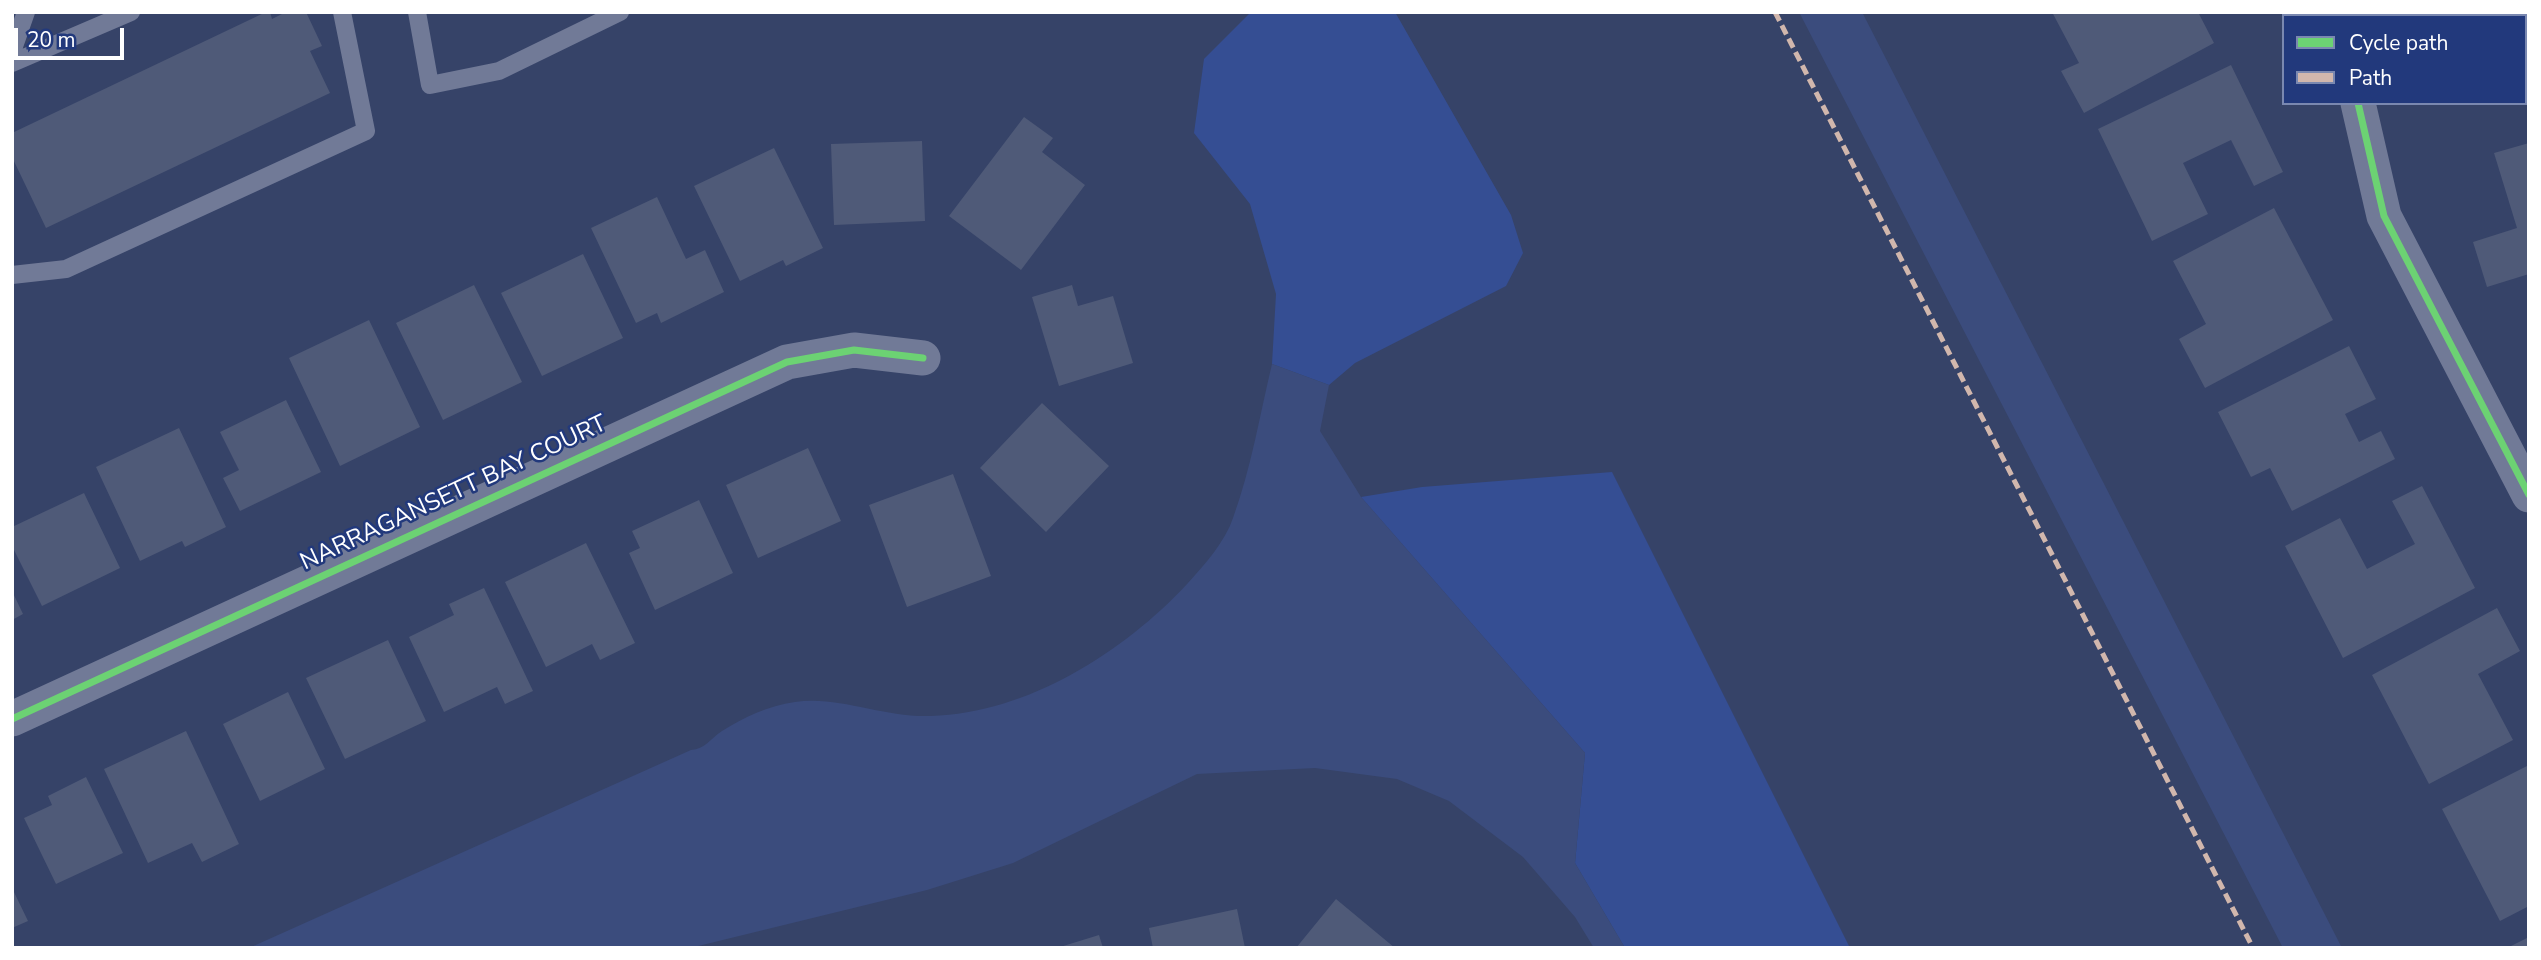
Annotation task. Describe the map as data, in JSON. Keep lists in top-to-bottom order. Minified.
{"streets":{"street":["NARRAGANSETT BAY COURT"]},"legend":["Cycle path","Path"],"scale_bar":"20 m"}
